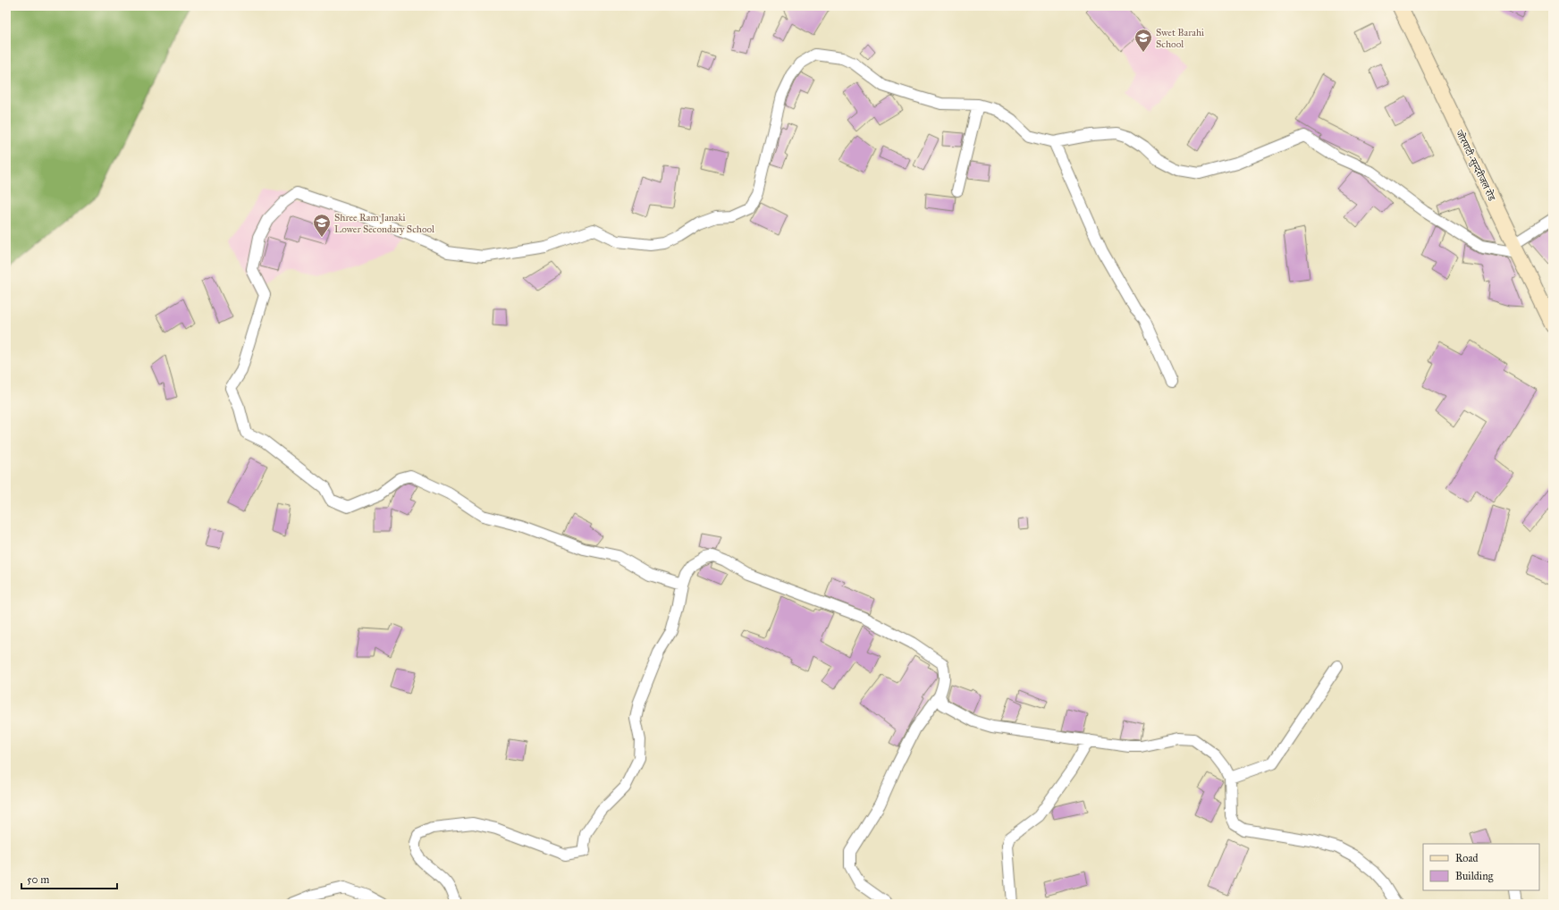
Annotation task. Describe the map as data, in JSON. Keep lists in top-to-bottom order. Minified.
{"streets":{"main road":["जोरपाटी-सुन्दरीजल रोड"]},"places":{"school or university":["Swet Barahi School","Shree Ram Janaki Lower Secondary School"]},"legend":["Road","Building"],"scale_bar":"50 m"}
